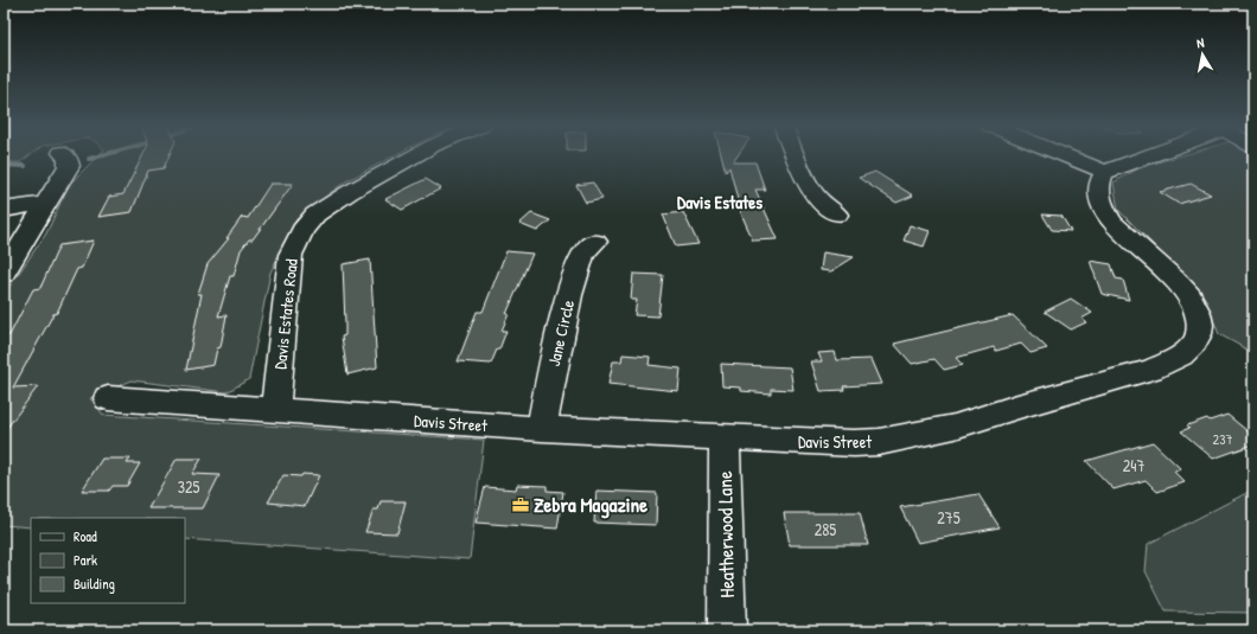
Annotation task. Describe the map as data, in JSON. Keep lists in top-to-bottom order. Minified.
{"streets":{"street":["Davis Estates Road","Jane Circle","Davis Street","Heatherwood Lane"]},"crossings":[["Davis Estates Road","Davis Street"],["Jane Circle","Davis Street"],["Davis Street","Heatherwood Lane"]],"districts":["Davis Estates"],"places":{"office":["Zebra Magazine"]},"house_numbers":["237","247","325","275","285"],"legend":["Road","Park","Building"],"north":"top"}
